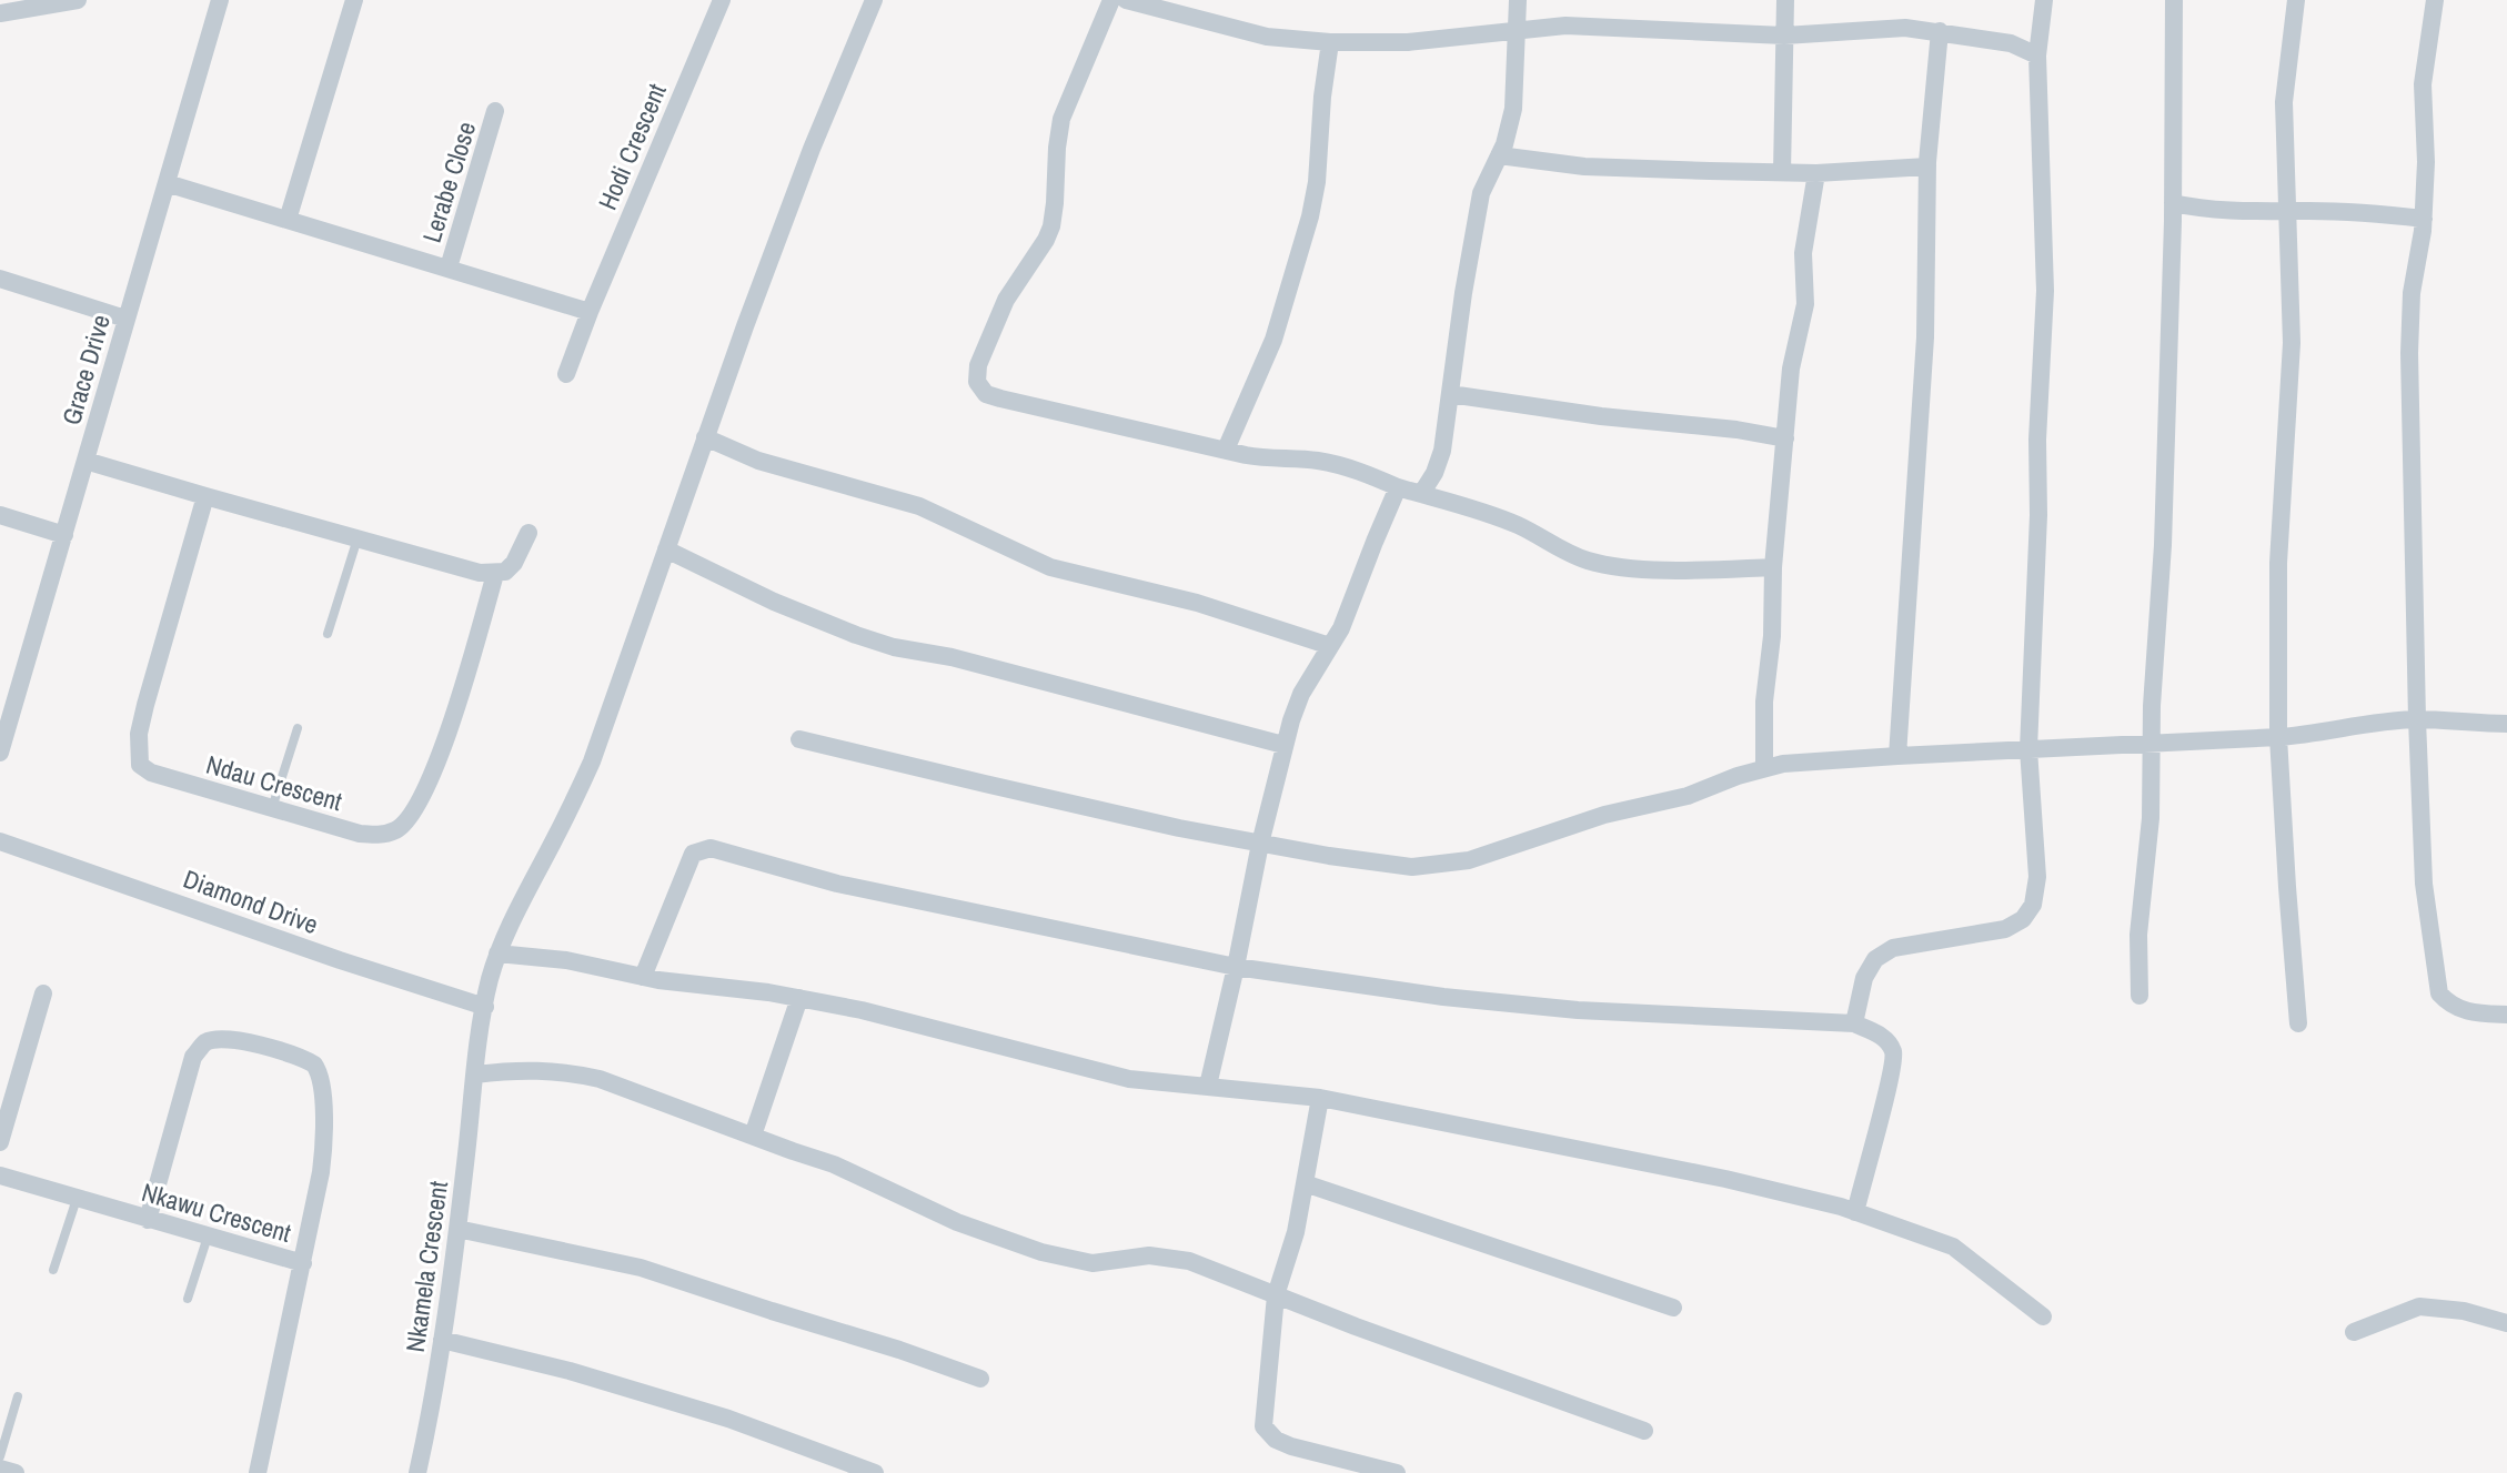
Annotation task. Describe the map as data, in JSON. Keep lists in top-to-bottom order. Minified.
{"streets":{"street":["Hodi Crescent","Lerabe Close","Grace Drive","Ndau Crescent","Diamond Drive","Nkawu Crescent","Nkamela Crescent"]},"crossings":[["Diamond Drive","Nkamela Crescent"]]}
